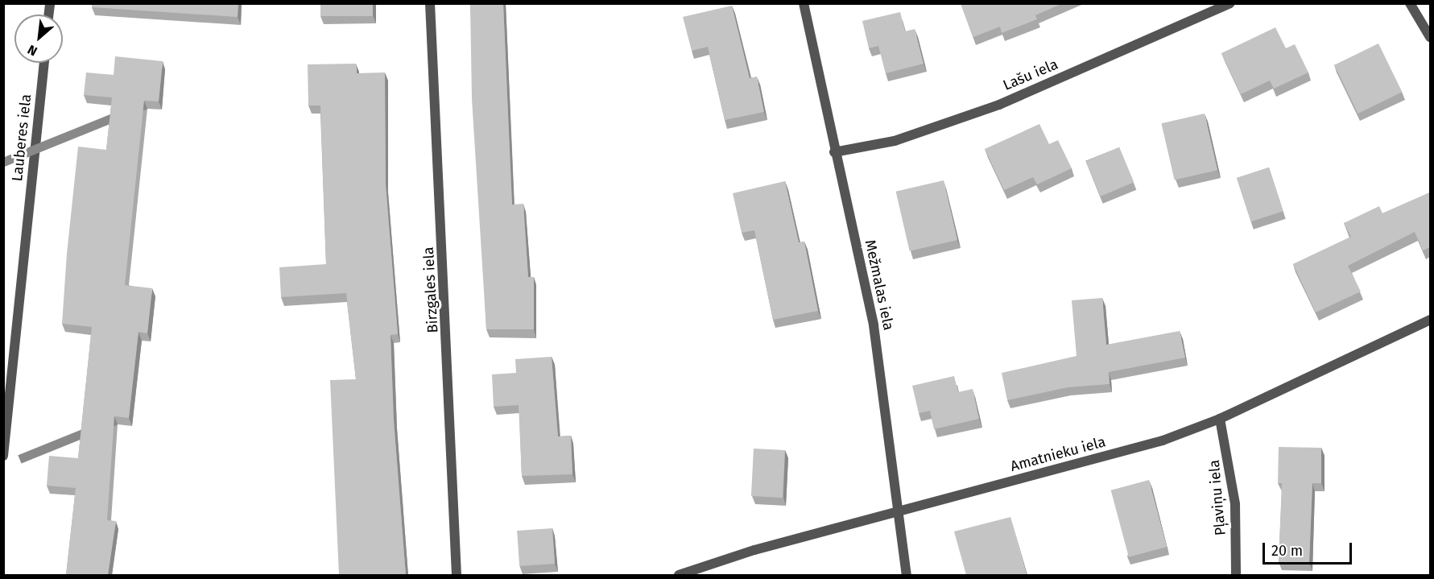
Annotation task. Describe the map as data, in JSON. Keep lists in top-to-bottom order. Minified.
{"streets":{"street":["Lašu iela","Lauberes iela","Mežmalas iela","Birzgales iela","Amatnieku iela","Pļaviņu iela"]},"crossings":[["Lašu iela","Mežmalas iela"],["Mežmalas iela","Amatnieku iela"],["Amatnieku iela","Pļaviņu iela"]],"scale_bar":"20 m","north":"bottom left"}
